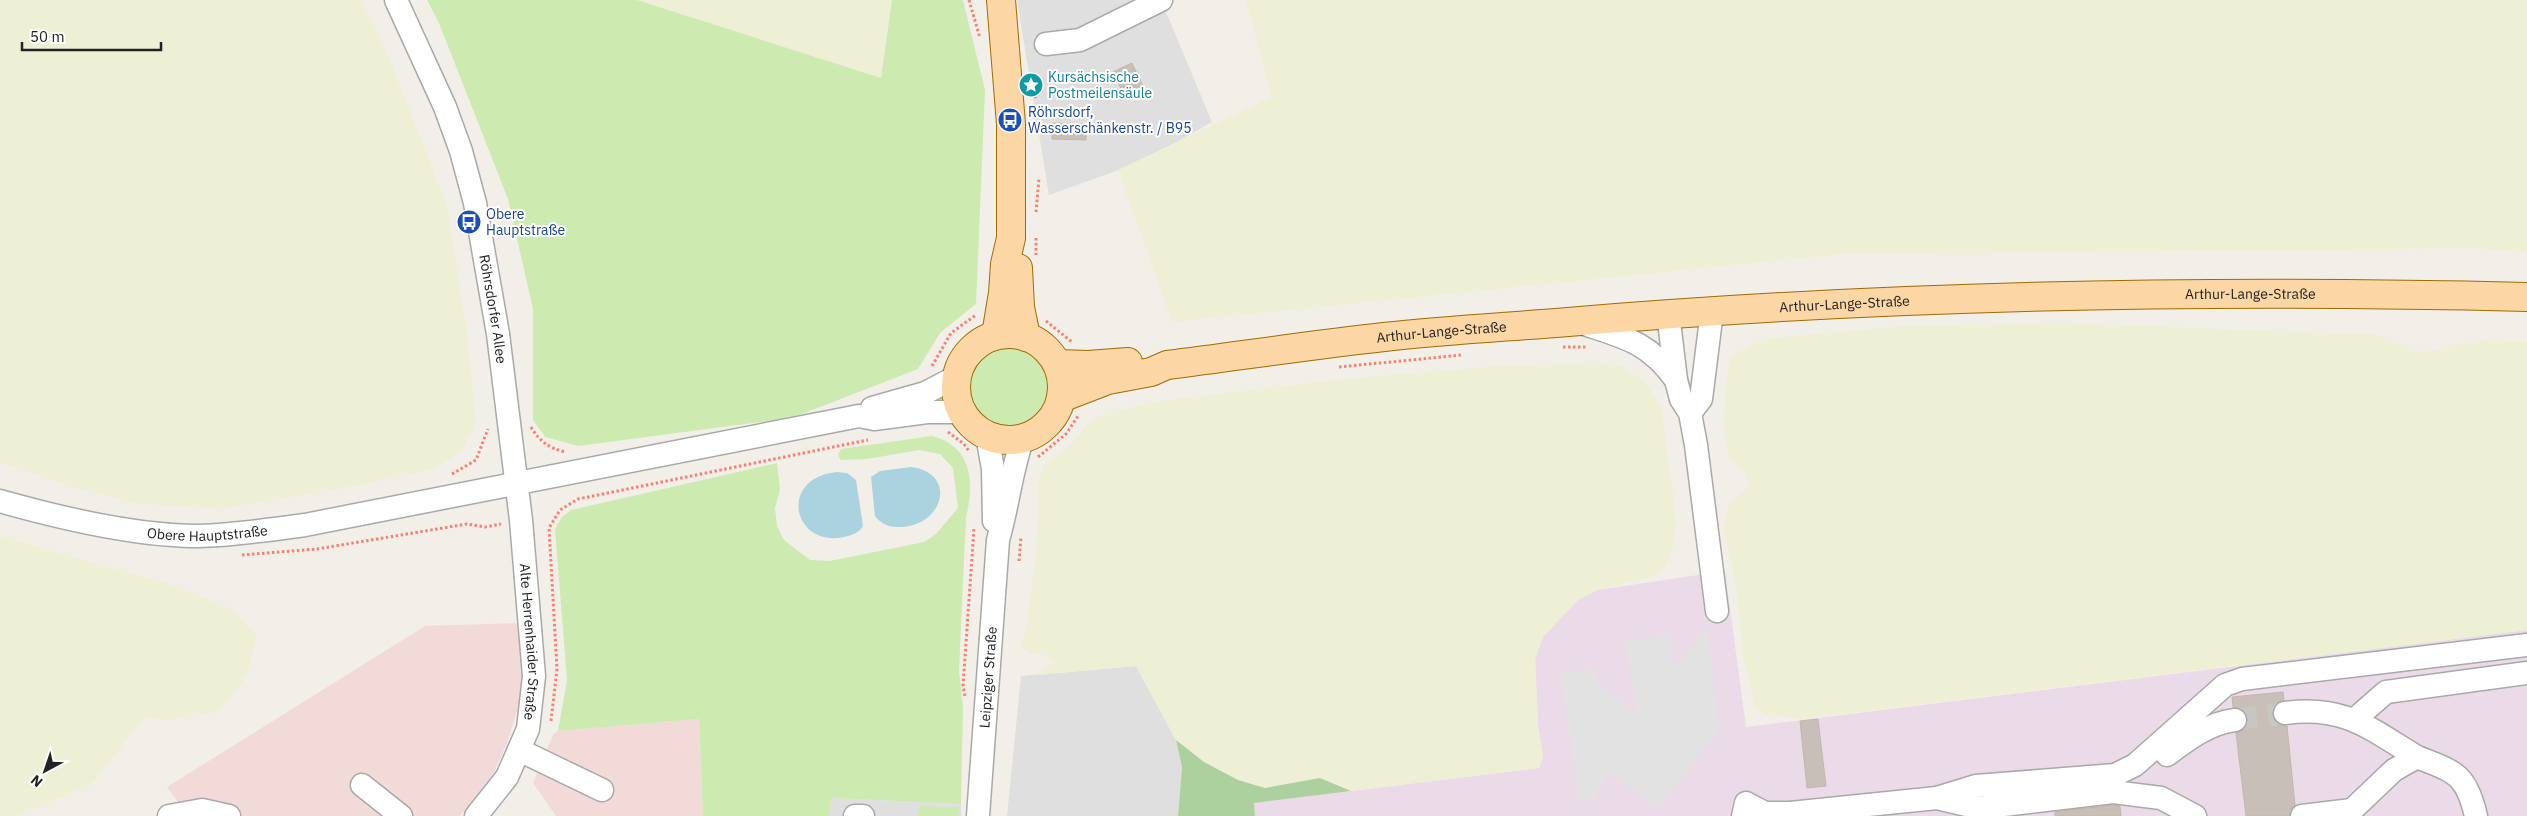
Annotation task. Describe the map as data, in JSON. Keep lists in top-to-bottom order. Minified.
{"streets":{"main road":["Arthur-Lange-Straße"],"street":["Röhrsdorfer Allee","Obere Hauptstraße","Alte Herrenhaider Straße","Leipziger Straße"]},"crossings":[["Arthur-Lange-Straße","Obere Hauptstraße"],["Arthur-Lange-Straße","Leipziger Straße"],["Röhrsdorfer Allee","Obere Hauptstraße"],["Röhrsdorfer Allee","Alte Herrenhaider Straße"],["Obere Hauptstraße","Alte Herrenhaider Straße"],["Obere Hauptstraße","Leipziger Straße"]],"places":{"place":["Kursächsische Postmeilensäule"],"bus stop":["Röhrsdorf, Wasserschänkenstr. / B95","Obere Hauptstraße"]},"scale_bar":"50 m","north":"bottom left"}
